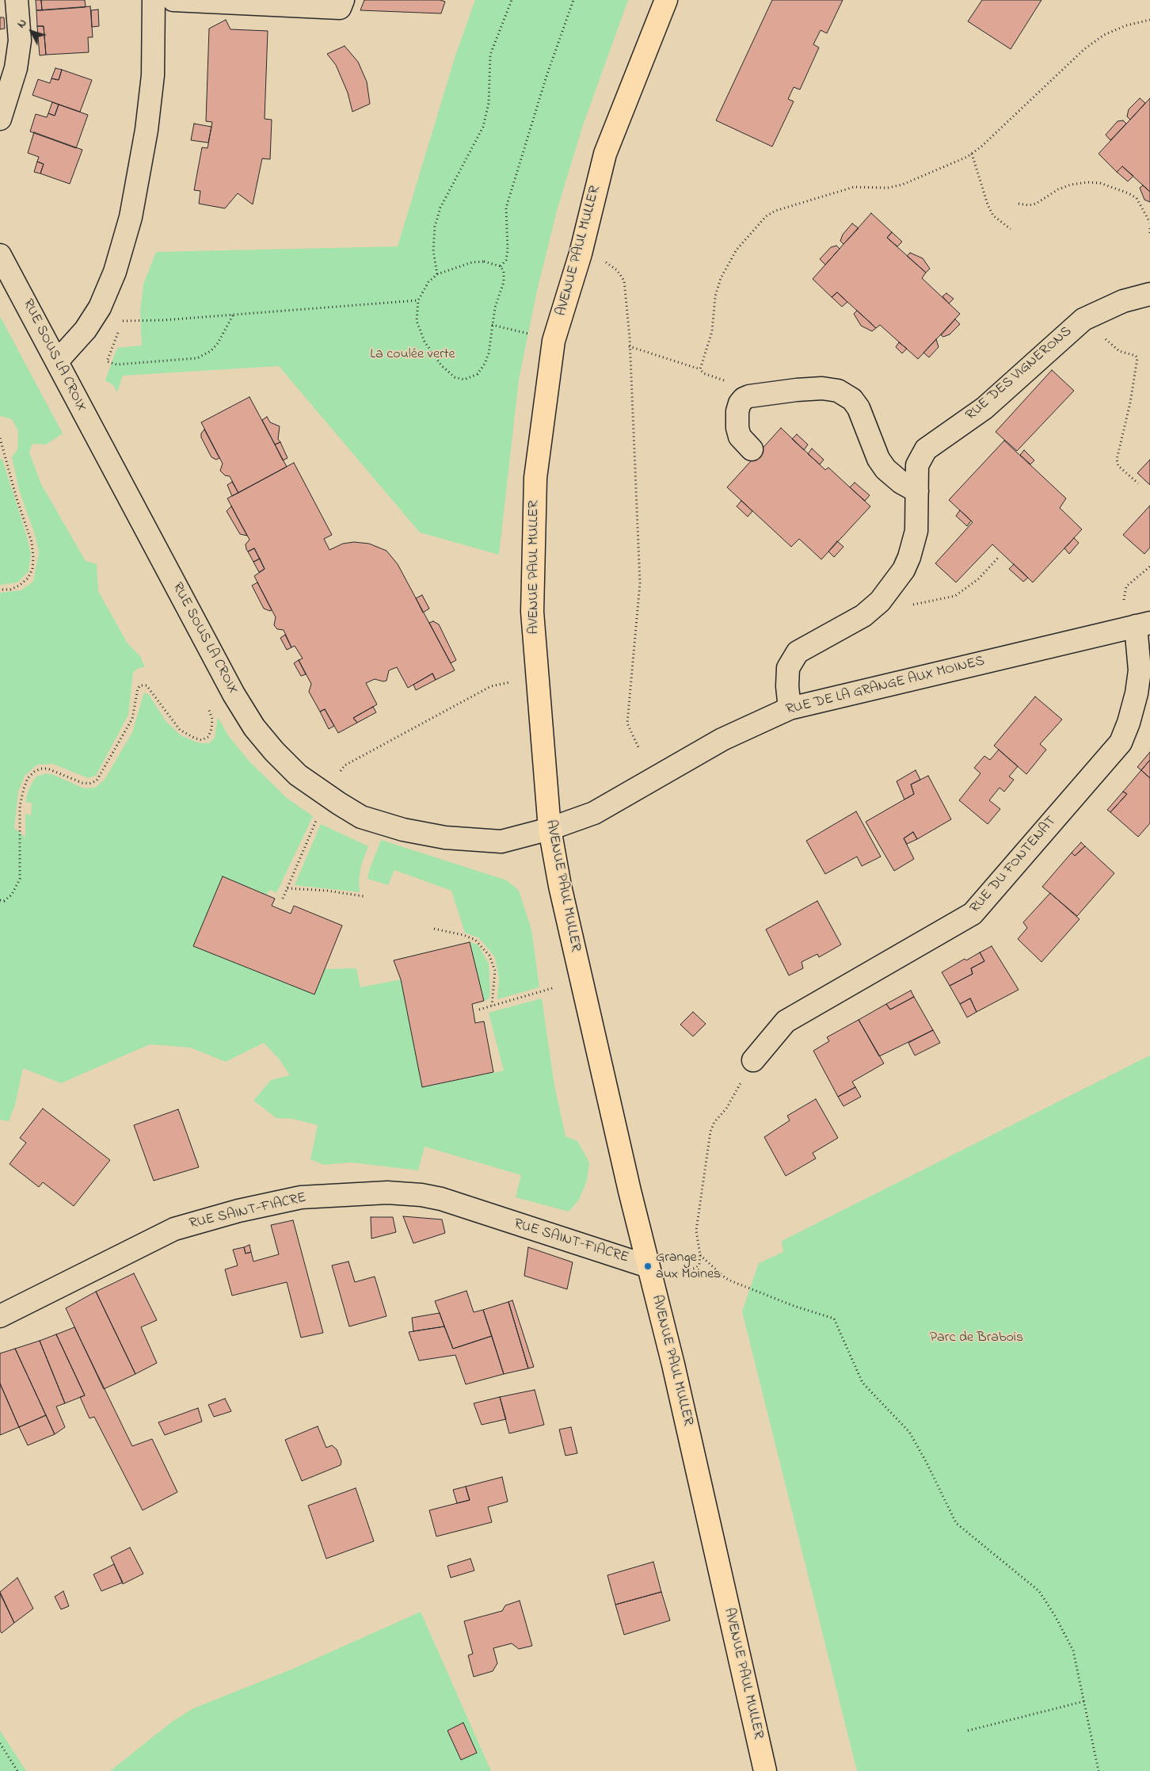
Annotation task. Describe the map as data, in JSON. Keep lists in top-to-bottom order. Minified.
{"streets":{"main road":["AVENUE PAUL MULLER"],"street":["RUE SOUS LA CROIX","RUE DES VIGNERONS","RUE DE LA GRANGE AUX MOINES","RUE DU FONTENAT","RUE SAINT-FIACRE"]},"crossings":[["AVENUE PAUL MULLER","RUE SOUS LA CROIX"],["AVENUE PAUL MULLER","RUE DE LA GRANGE AUX MOINES"],["AVENUE PAUL MULLER","RUE SAINT-FIACRE"],["RUE SOUS LA CROIX","RUE DE LA GRANGE AUX MOINES"],["RUE DES VIGNERONS","RUE DE LA GRANGE AUX MOINES"],["RUE DE LA GRANGE AUX MOINES","RUE DU FONTENAT"]],"parks":["La coulée verte","Parc de Brabois"],"places":["Grange aux Moines"],"north":"top left"}
